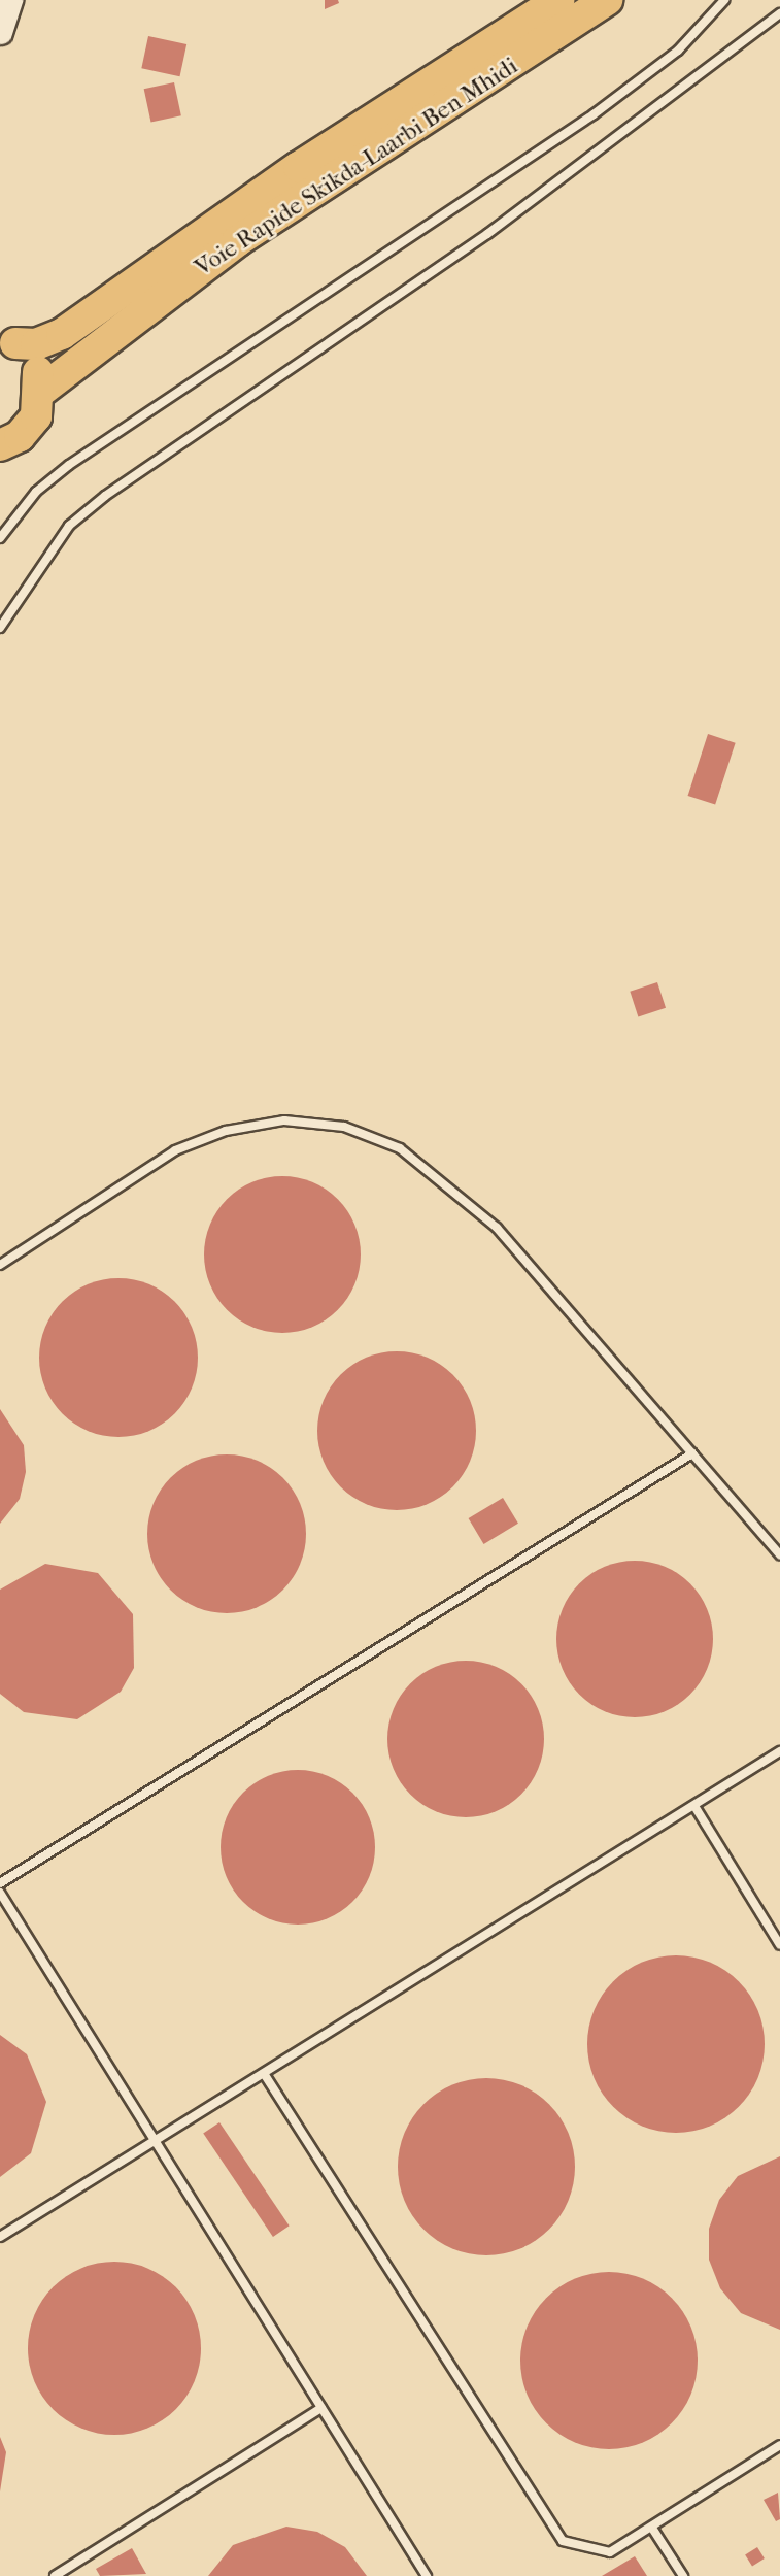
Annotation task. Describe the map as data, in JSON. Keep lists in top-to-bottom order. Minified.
{"streets":{"highway":["Voie Rapide Skikda-Laarbi Ben Mhidi"]}}
